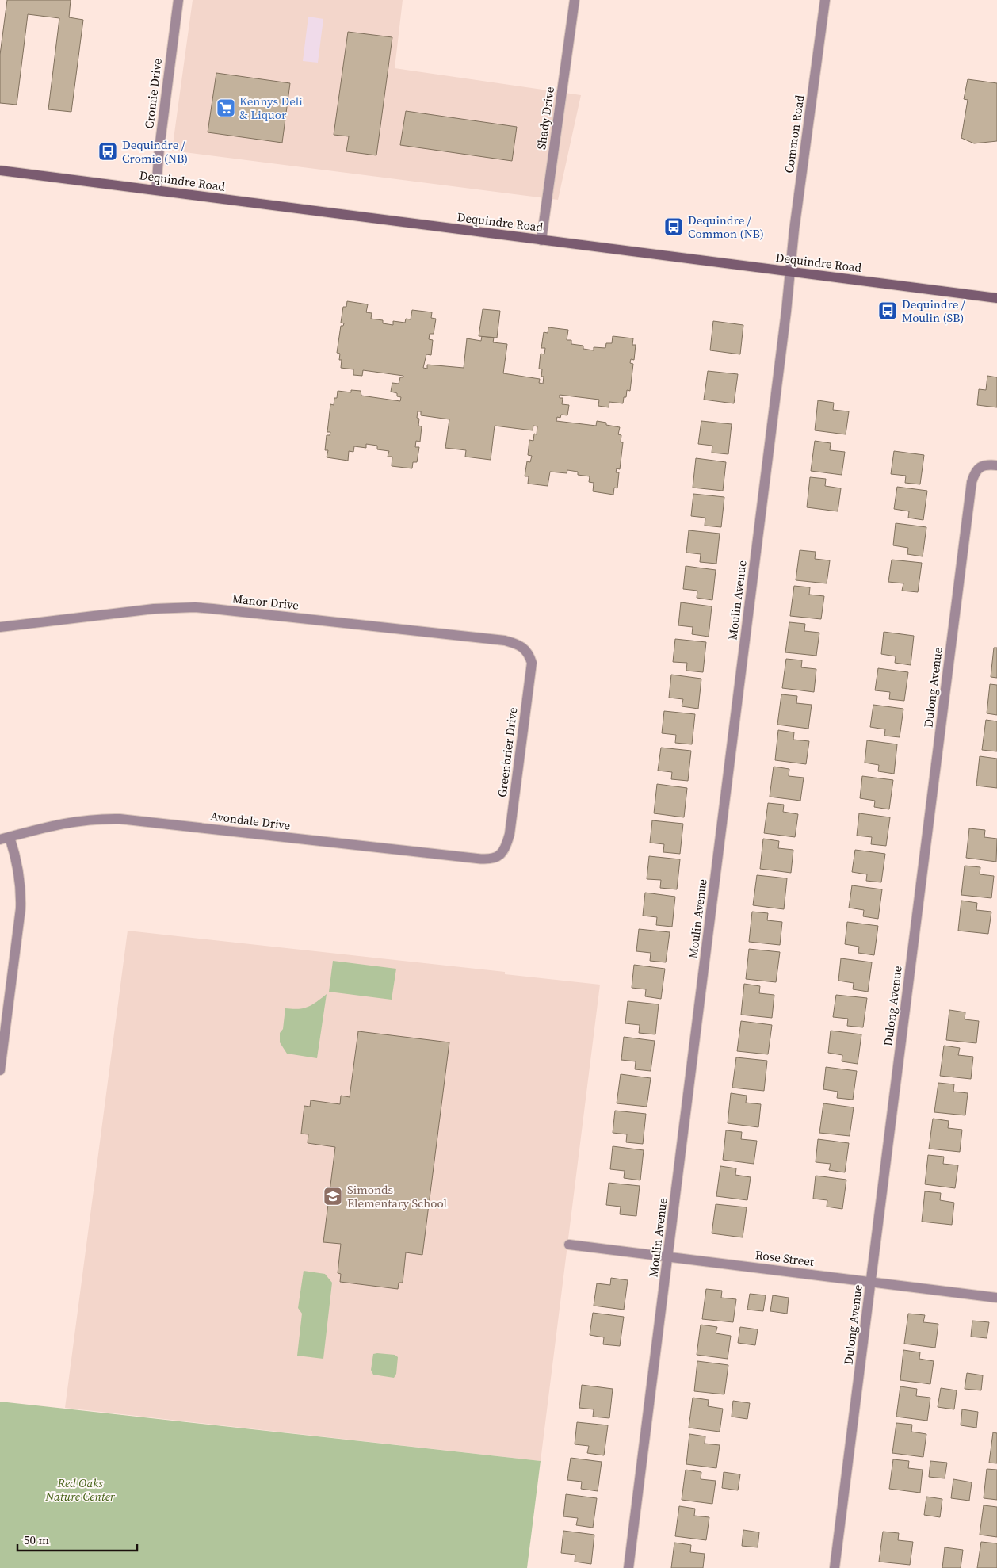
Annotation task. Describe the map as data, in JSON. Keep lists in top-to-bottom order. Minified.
{"streets":{"main road":["Dequindre Road"],"street":["Cromie Drive","Shady Drive","Common Road","Moulin Avenue","Manor Drive","Dulong Avenue","Greenbrier Drive","Avondale Drive","Rose Street"]},"crossings":[["Cromie Drive","Dequindre Road"],["Shady Drive","Dequindre Road"],["Common Road","Dequindre Road"],["Common Road","Moulin Avenue"],["Dequindre Road","Moulin Avenue"],["Moulin Avenue","Rose Street"],["Manor Drive","Greenbrier Drive"],["Dulong Avenue","Rose Street"],["Greenbrier Drive","Avondale Drive"]],"parks":["Red Oaks Nature Center"],"places":{"supermarket":["Kennys Deli & Liquor"],"bus stop":["Dequindre / Cromie (NB)","Dequindre / Common (NB)","Dequindre / Moulin (SB)"],"school or university":["Simonds Elementary School"]},"scale_bar":"50 m"}
